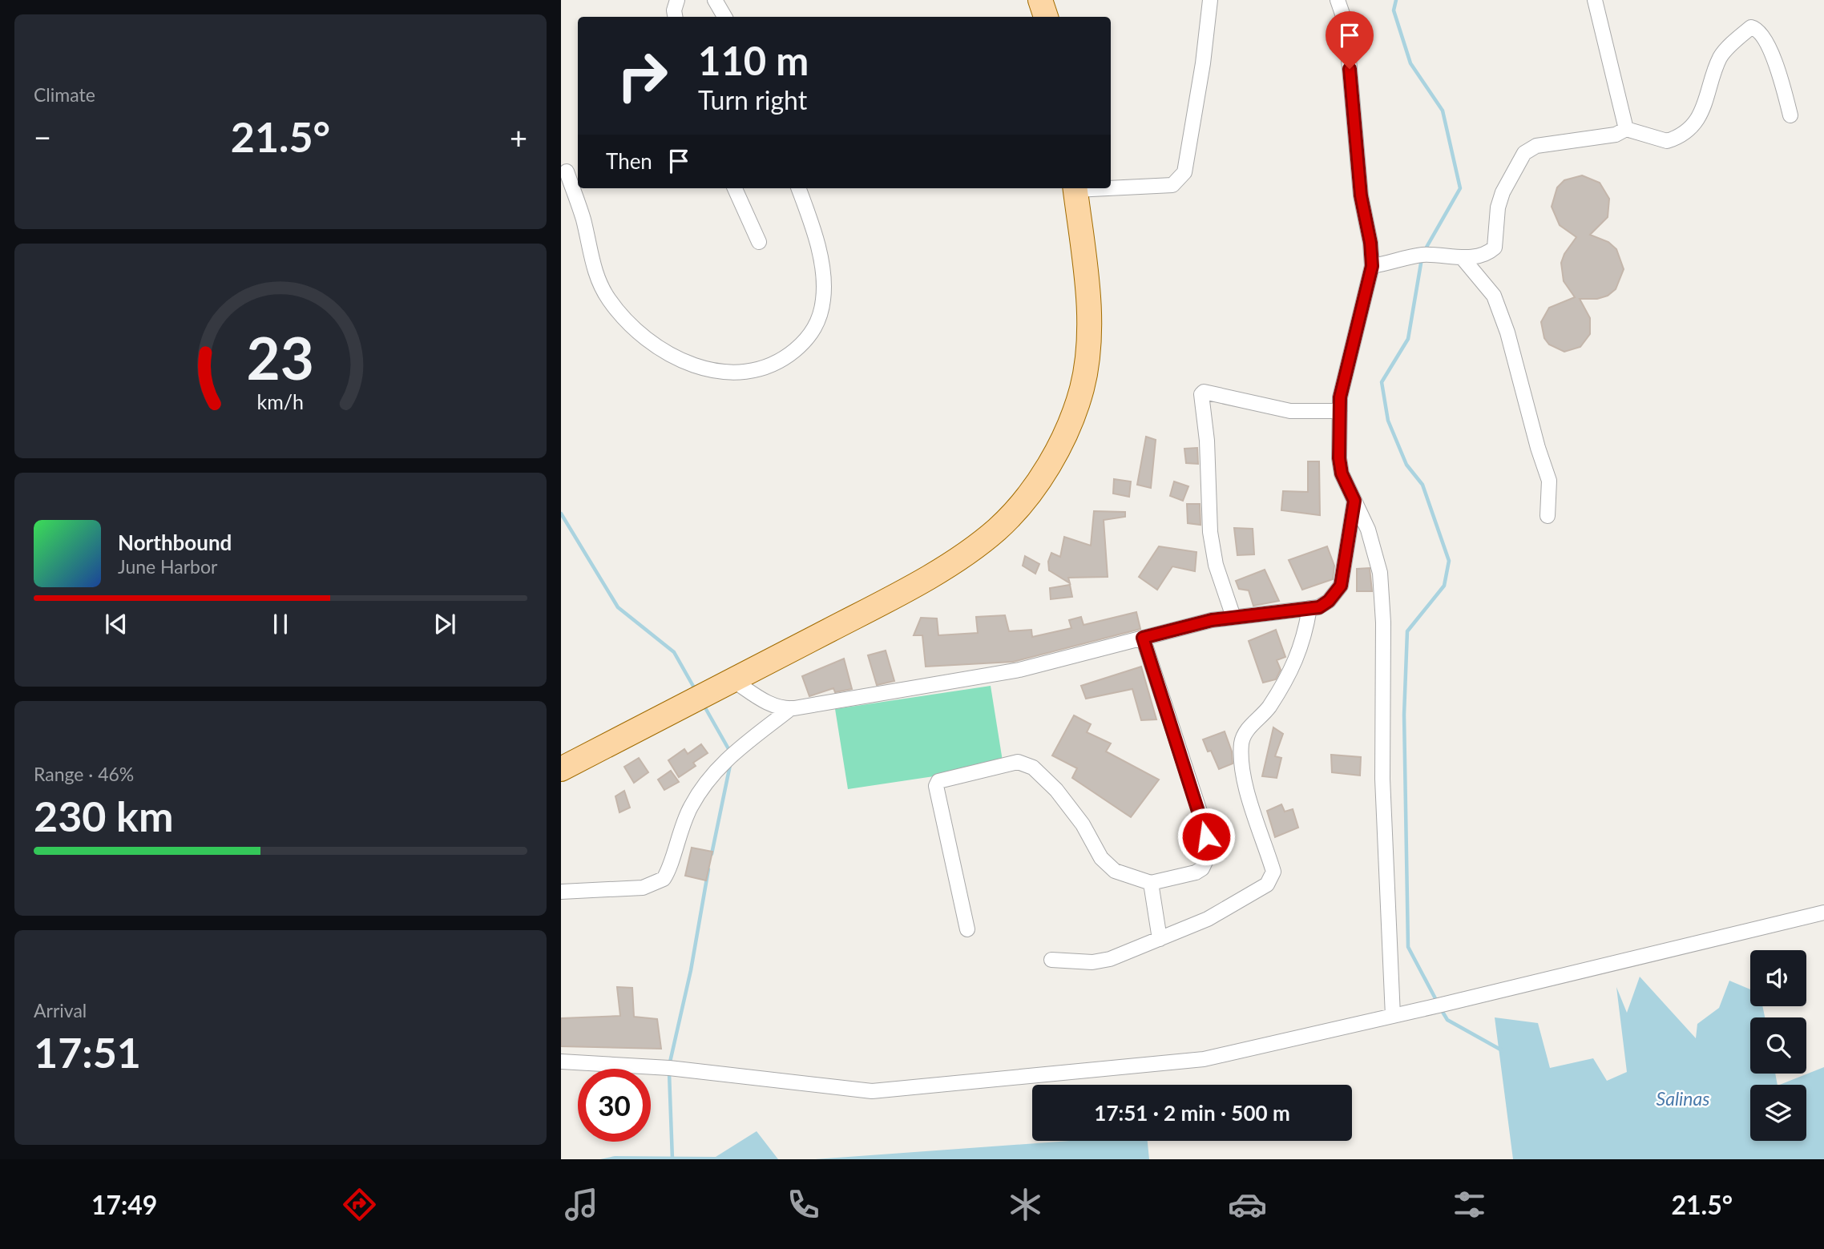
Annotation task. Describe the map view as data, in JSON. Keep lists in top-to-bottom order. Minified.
{"water":["Salinas"],"page":{"tile":["Climate",["Range · 46%","230 km"],["Arrival","17:51"]],"turn":["110 m","Turn right"],"heat":["−","21.5°","+"],"then":"Then","song":["Northbound","June Harbor"],"limit":"30","trip":"17:51 · 2 min · 500 m","tabs":["17:49","21.5°"],"gauge":["23","km/h"]}}
